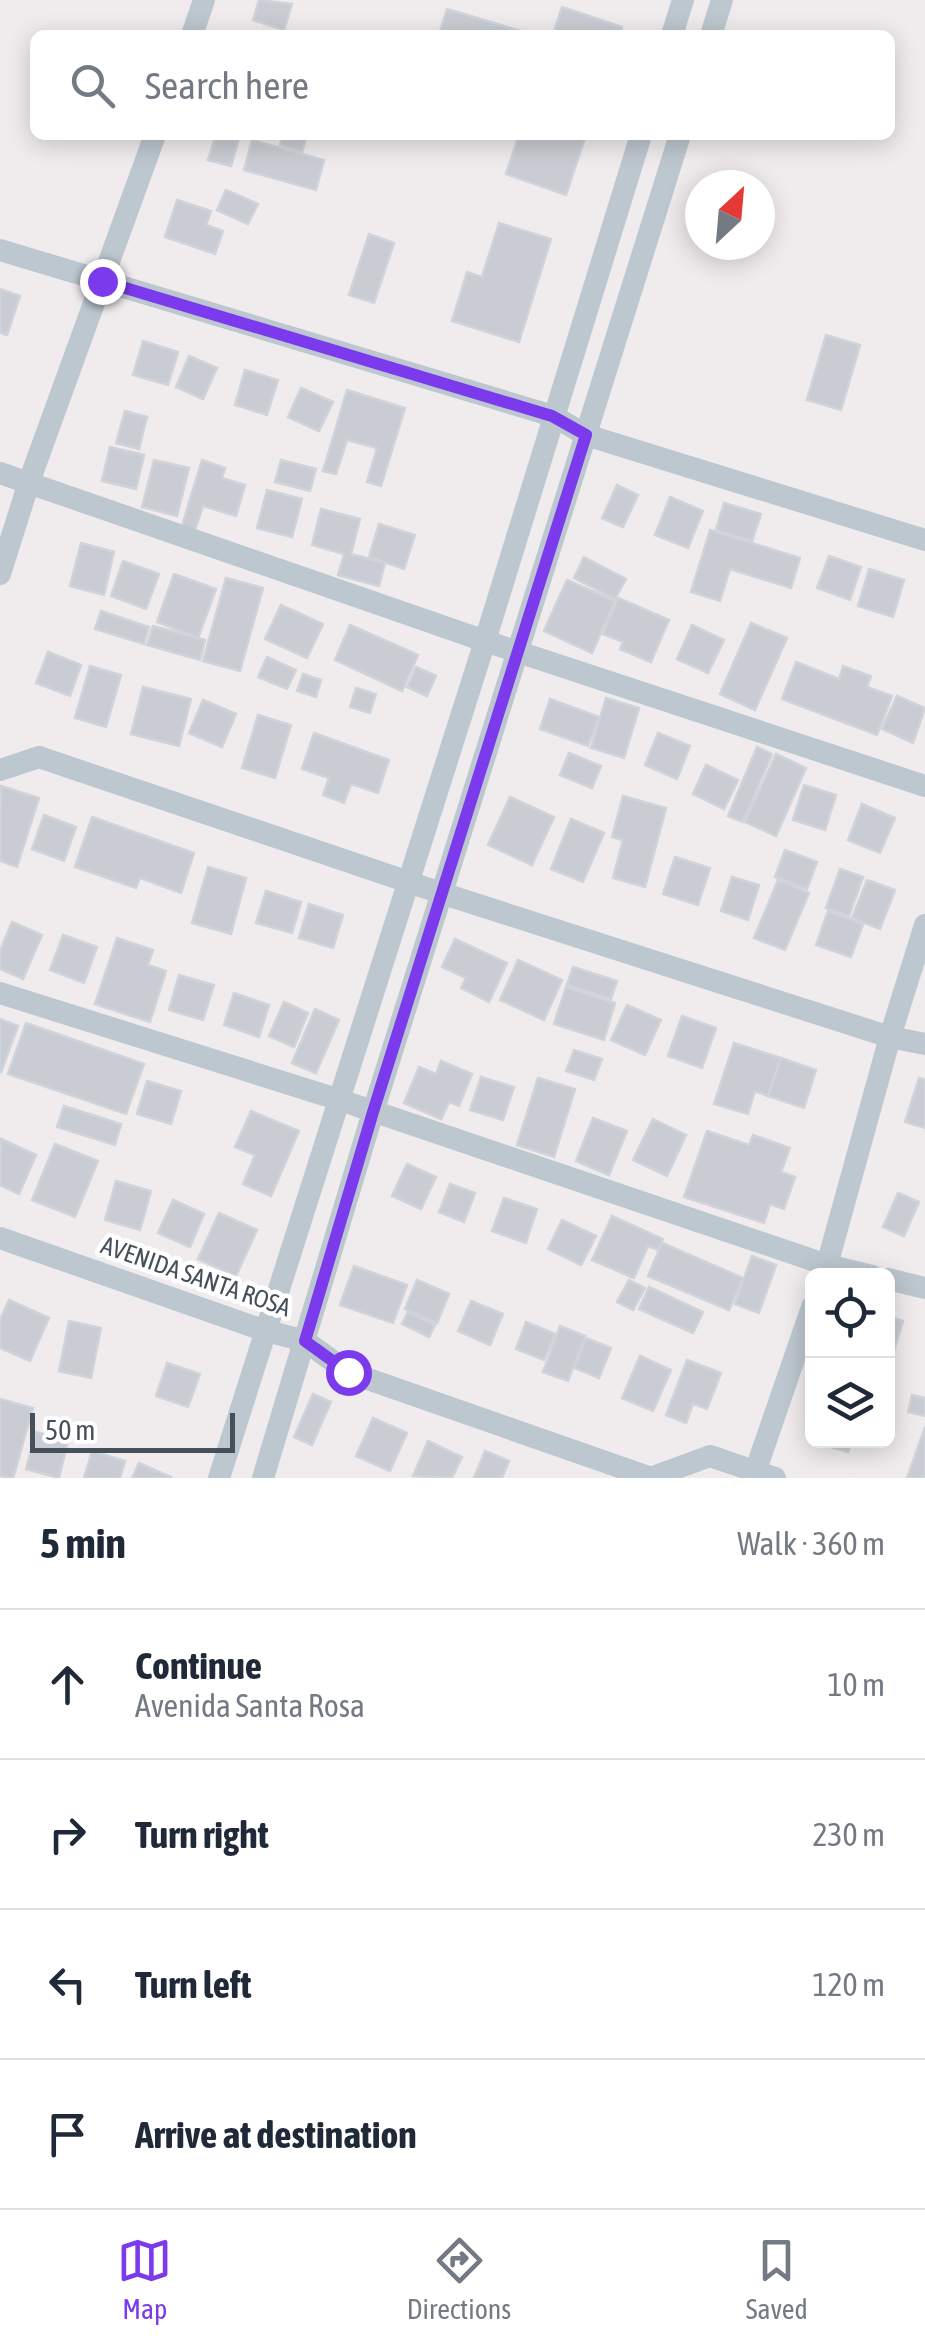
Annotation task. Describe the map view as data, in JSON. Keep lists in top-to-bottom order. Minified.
{"streets":{"street":["AVENIDA SANTA ROSA"]},"scale_bar":"50 m","north":"top right","page":{"search":"Search here","scale":"50 m","heading":["5 min","Walk · 360 m"],"list":[["Continue","Avenida Santa Rosa","10 m"],["Turn right","230 m"],["Turn left","120 m"],"Arrive at destination"],"nav":["Map","Directions","Saved"]}}
